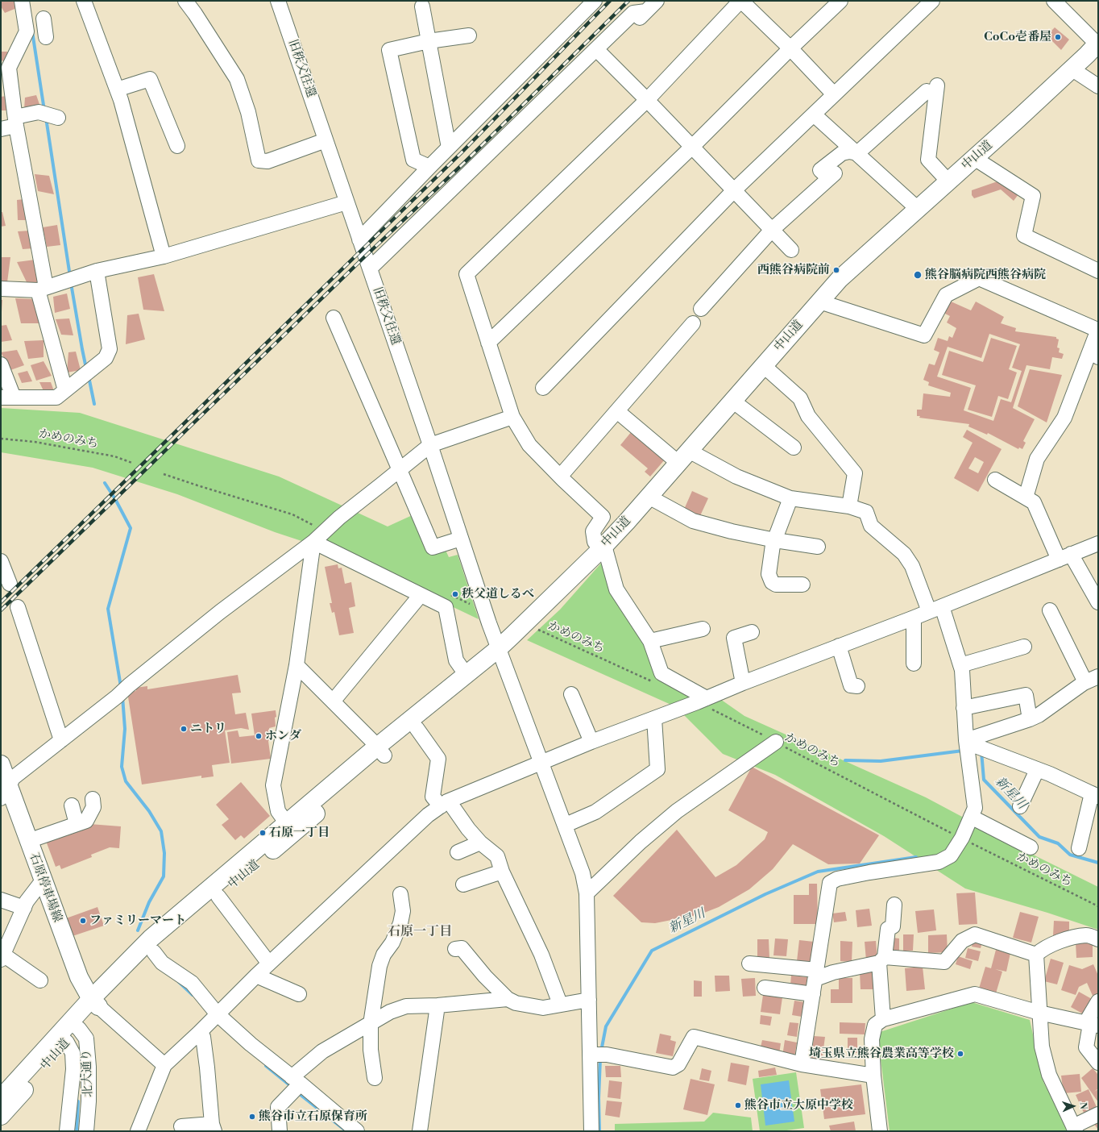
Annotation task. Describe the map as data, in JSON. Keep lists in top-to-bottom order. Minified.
{"streets":{"main road":["中山道","石原停車場線"],"street":["旧秩父往還","北大通り"],"path":["かめのみち"]},"crossings":[["旧秩父往還","中山道"],["中山道","石原停車場線"],["中山道","北大通り"]],"districts":["石原一丁目"],"water":["新星川"],"places":["CoCo壱番屋","西熊谷病院前","熊谷脳病院西熊谷病院","秩父道しるべ","ニトリ","ホンダ","石原一丁目","ファミリーマート","埼玉県立熊谷農業高等学校","熊谷市立大原中学校","熊谷市立石原保育所"],"north":"right"}
